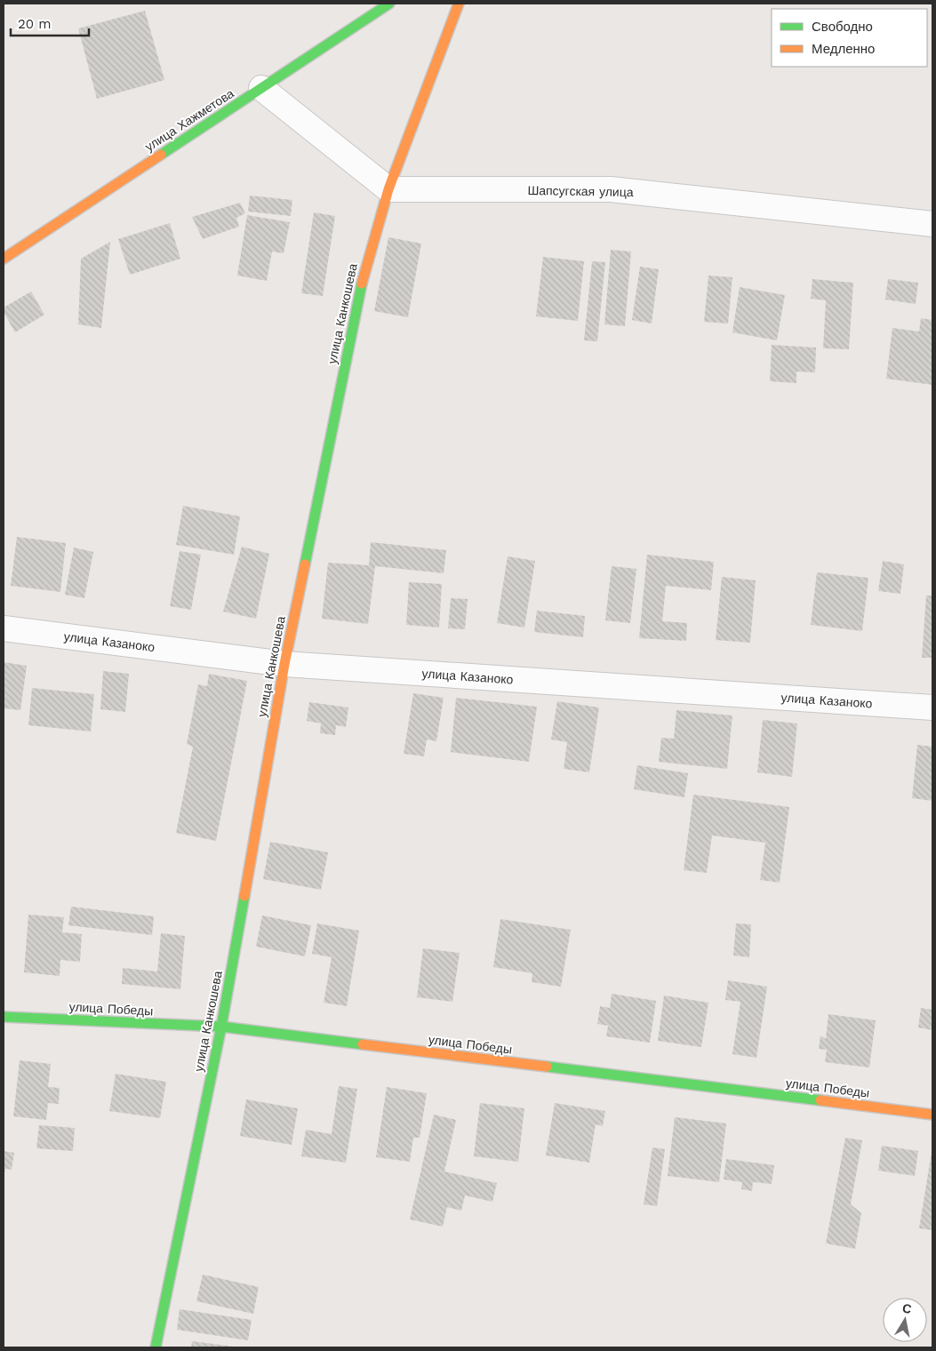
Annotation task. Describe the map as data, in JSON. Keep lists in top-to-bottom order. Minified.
{"streets":{"street":["улица Хажметова","Шапсугская улица","улица Канкошева","улица Казаноко","улица Победы"]},"crossings":[["Шапсугская улица","улица Канкошева"],["улица Канкошева","улица Казаноко"],["улица Канкошева","улица Победы"]],"legend":["Свободно","Медленно"],"scale_bar":"20 m","north":"top"}
